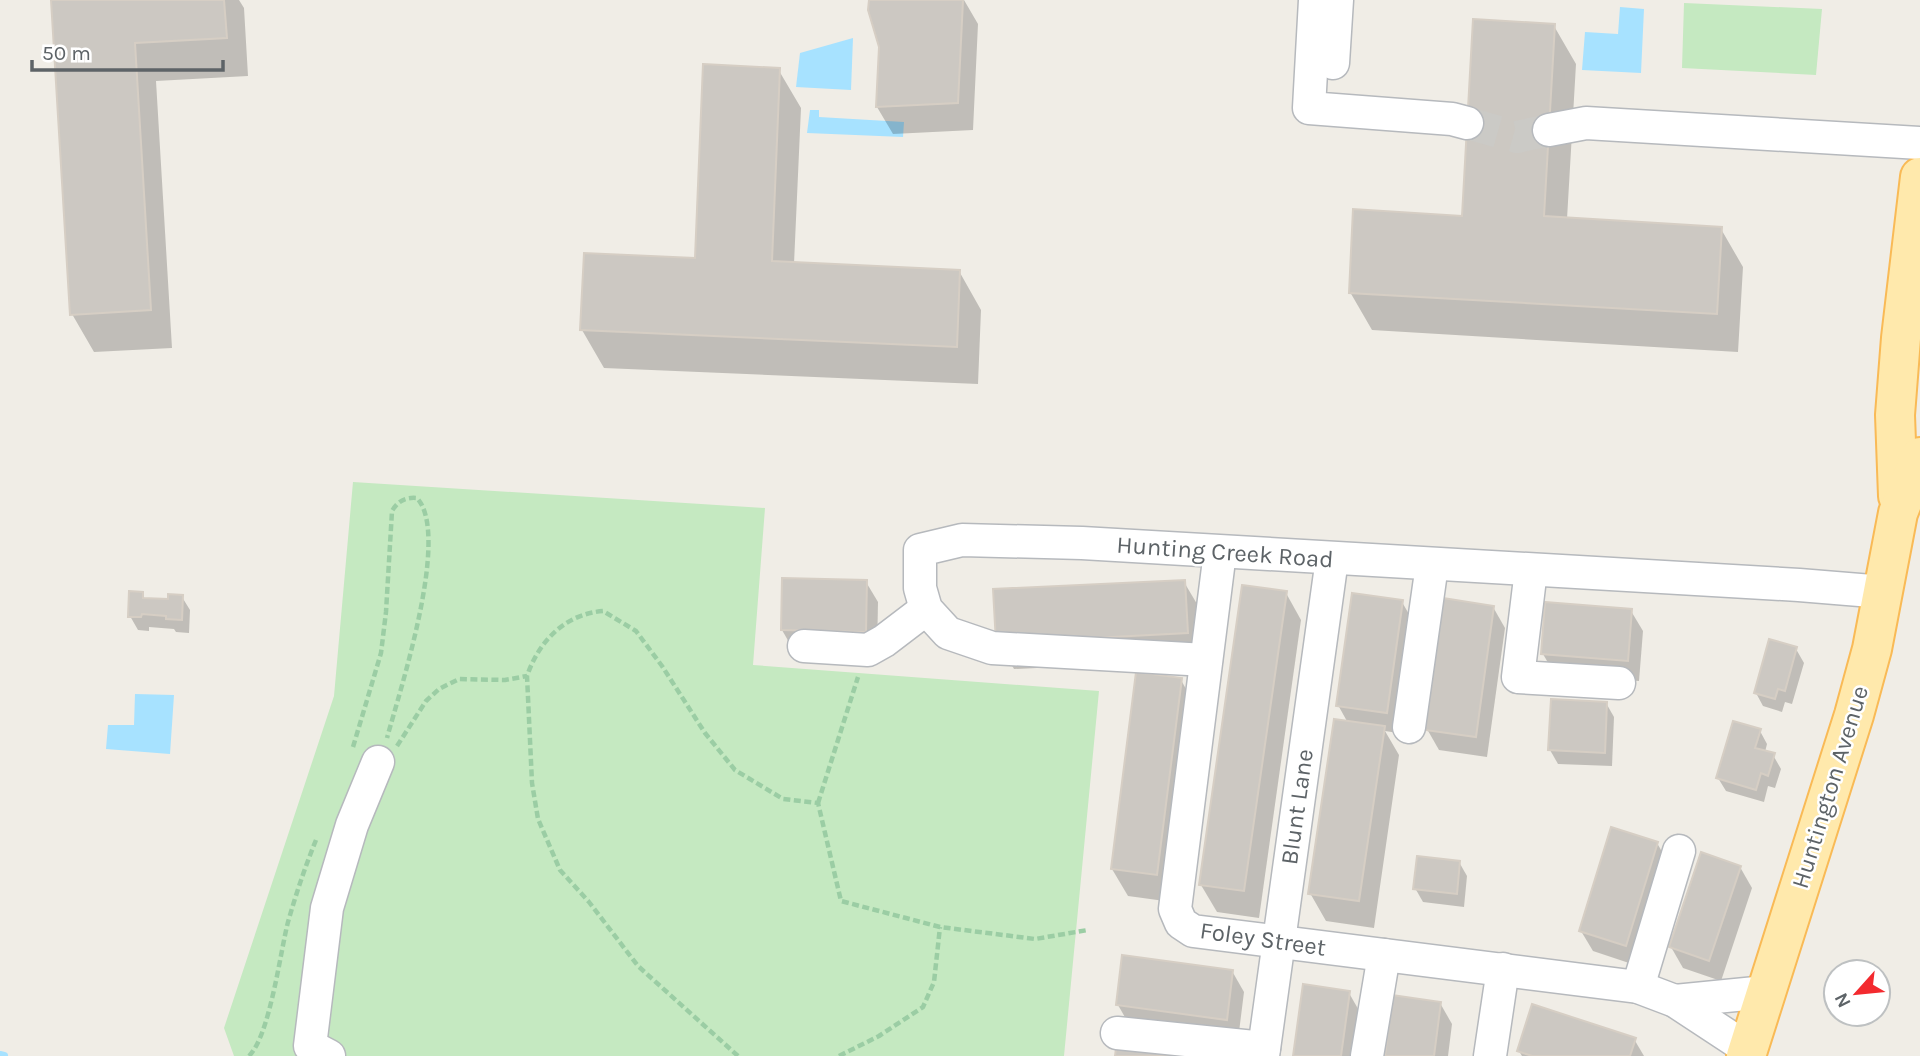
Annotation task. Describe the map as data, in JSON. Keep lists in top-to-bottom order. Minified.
{"streets":{"main road":["Huntington Avenue"],"street":["Hunting Creek Road","Blunt Lane","Foley Street"]},"crossings":[["Hunting Creek Road","Huntington Avenue"],["Hunting Creek Road","Blunt Lane"],["Hunting Creek Road","Foley Street"],["Huntington Avenue","Foley Street"],["Blunt Lane","Foley Street"]],"scale_bar":"50 m","north":"bottom left"}
